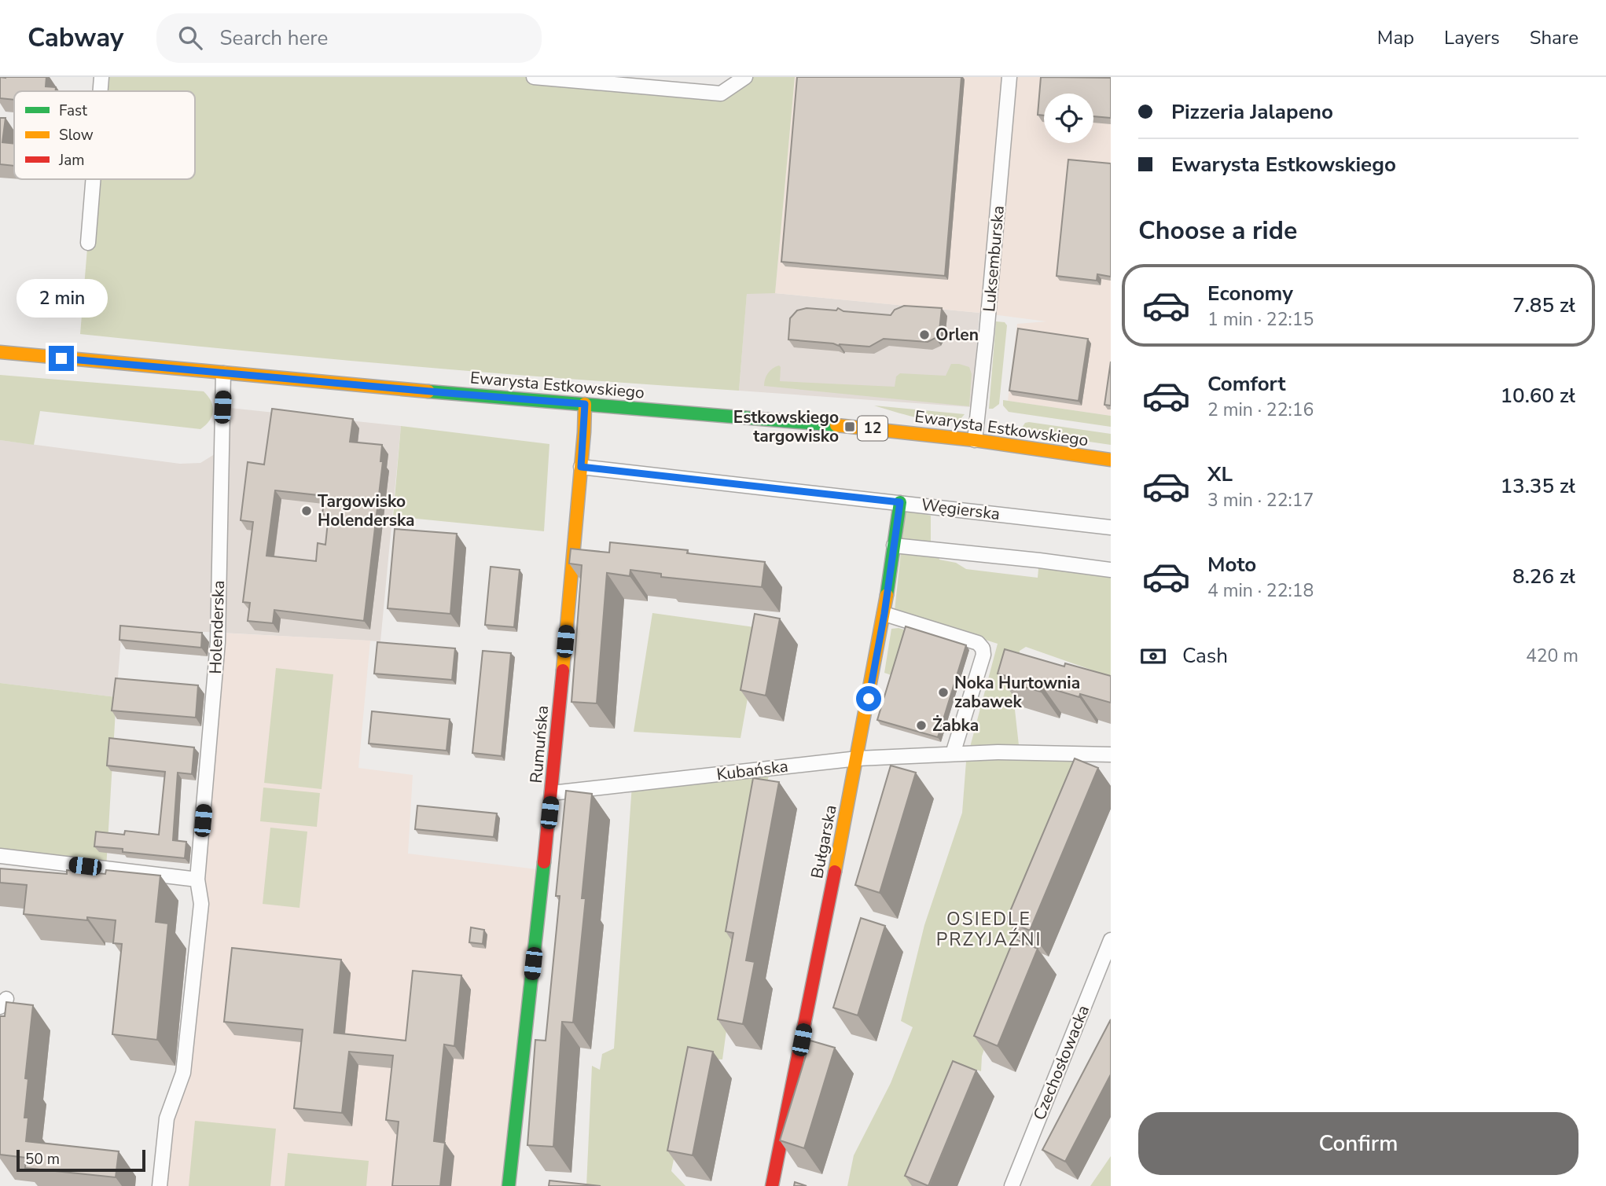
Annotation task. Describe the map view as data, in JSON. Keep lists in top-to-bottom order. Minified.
{"streets":{"street":["Luksemburska","Ewarysta Estkowskiego","12","Węgierska","Holenderska","Rumuńska","Kubańska","Bułgarska","Czechosłowacka"]},"crossings":[["Luksemburska","Ewarysta Estkowskiego"],["Ewarysta Estkowskiego","Holenderska"],["Ewarysta Estkowskiego","Rumuńska"],["Węgierska","Rumuńska"],["Węgierska","Bułgarska"],["Rumuńska","Kubańska"],["Kubańska","Bułgarska"]],"districts":["OSIEDLE PRZYJAŹNI"],"places":{"other":["Orlen","Targowisko Holenderska","Noka Hurtownia zabawek","Żabka"],"transit":["Estkowskiego targowisko"]},"legend":["Fast","Slow","Jam"],"scale_bar":"50 m","page":{"header":"Cabway","search":"Search here","nav":["Map","Layers","Share"],"banner":["Pizzeria Jalapeno","Ewarysta Estkowskiego"],"heading":"Choose a ride","list":[{"name":"Economy","note":"1 min · 22:15","value":"7.85 zł"},{"name":"Comfort","note":"2 min · 22:16","value":"10.60 zł"},{"name":"XL","note":"3 min · 22:17","value":"13.35 zł"},{"name":"Moto","note":"4 min · 22:18","value":"8.26 zł"}],"bubble":"2 min","pay":["Cash","420 m"],"buttons":"Confirm","scale":"50 m"}}
